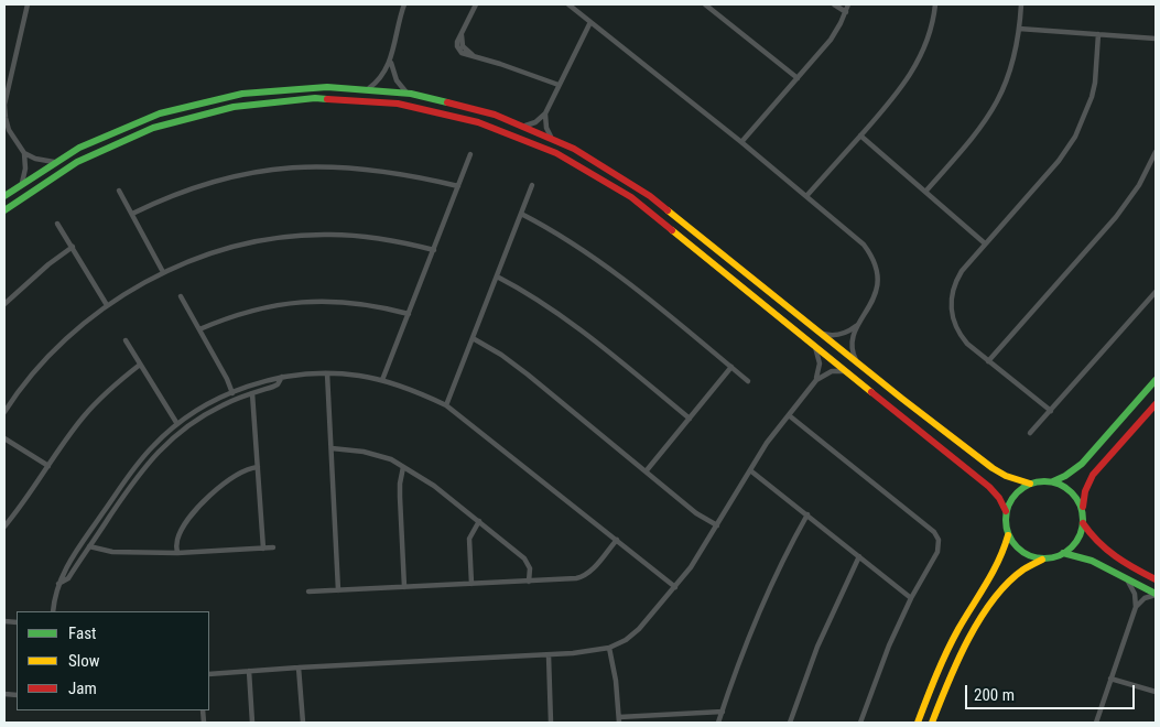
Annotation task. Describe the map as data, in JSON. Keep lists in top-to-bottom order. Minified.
{"legend":["Fast","Slow","Jam"],"scale_bar":"200 m"}
